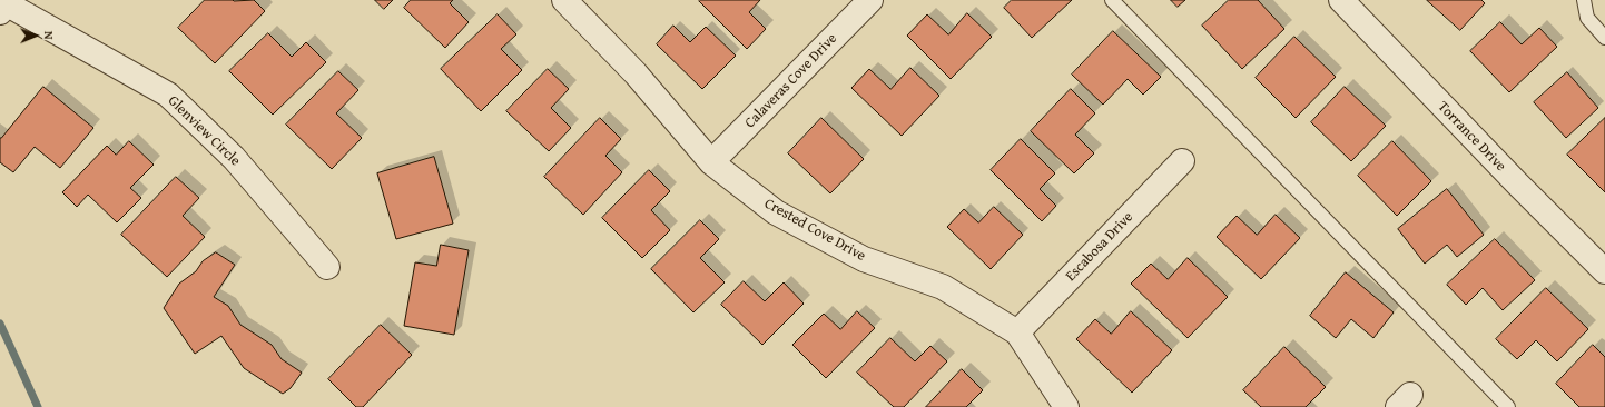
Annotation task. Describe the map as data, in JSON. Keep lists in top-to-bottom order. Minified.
{"streets":{"street":["Calaveras Cove Drive","Glenview Circle","Torrance Drive","Crested Cove Drive","Escabosa Drive"]},"crossings":[["Calaveras Cove Drive","Crested Cove Drive"],["Crested Cove Drive","Escabosa Drive"]],"north":"right"}
